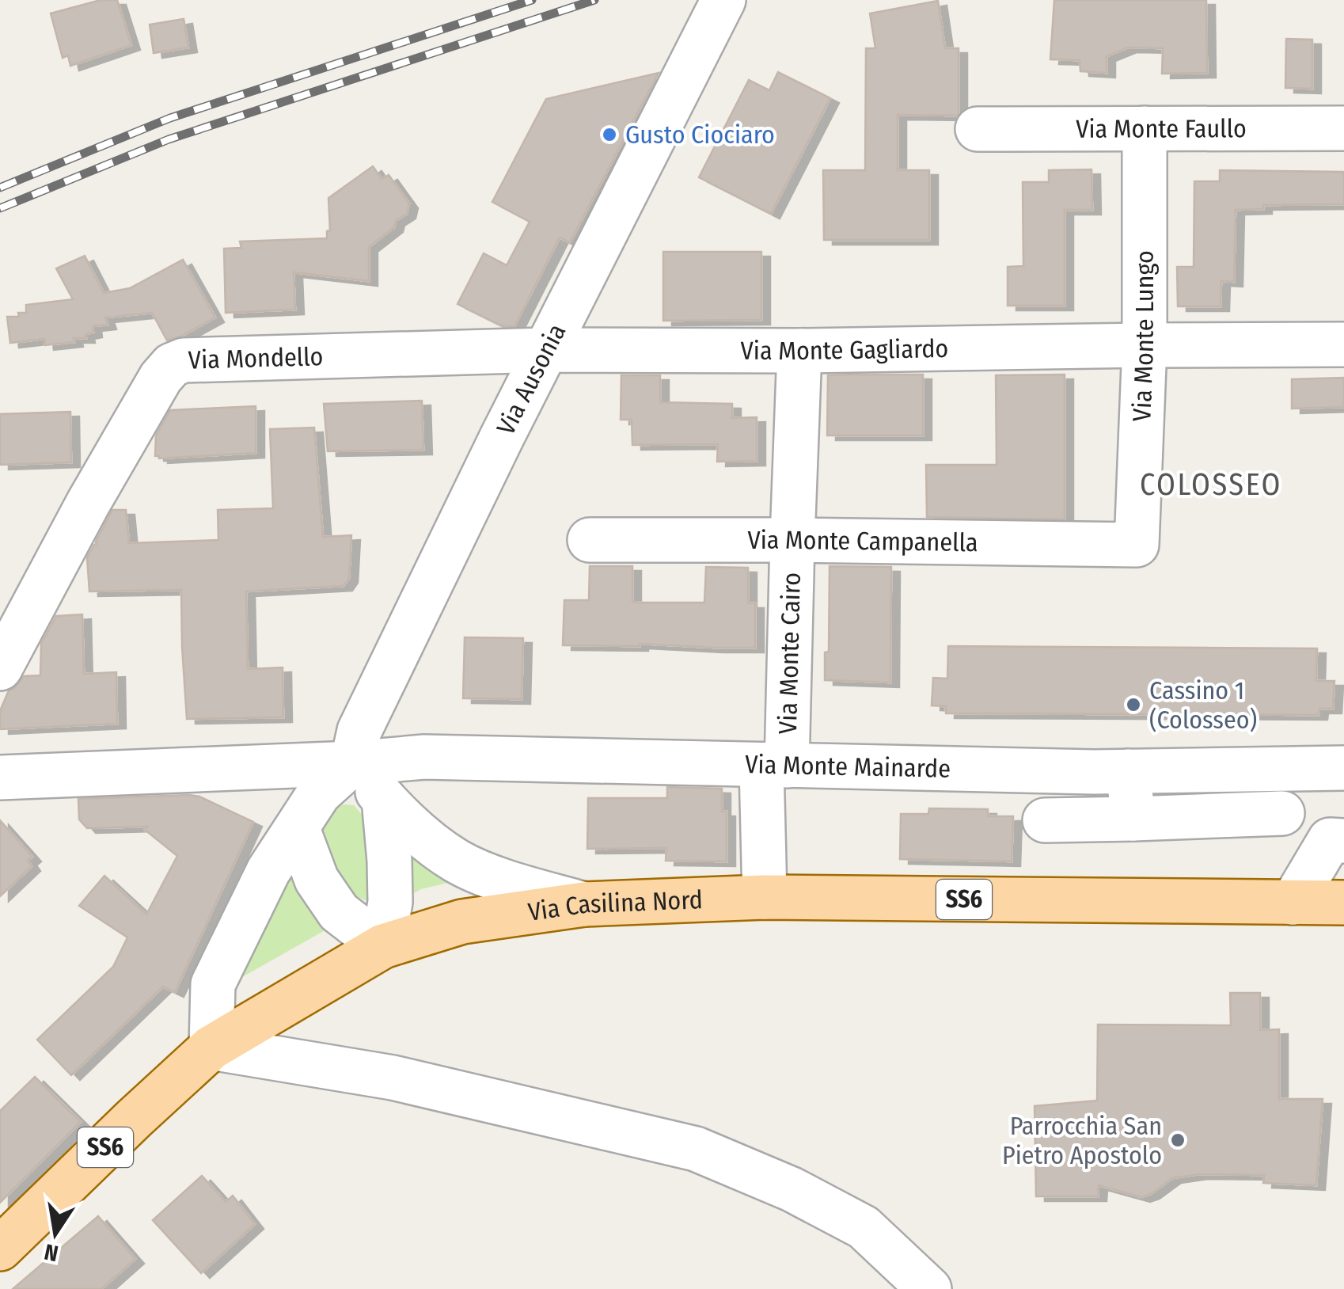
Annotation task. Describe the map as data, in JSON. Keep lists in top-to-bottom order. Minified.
{"streets":{"main road":["SS6","Via Casilina Nord"],"street":["Via Monte Faullo","Via Monte Lungo","Via Monte Gagliardo","Via Mondello","Via Ausonia","Via Monte Campanella","Via Monte Cairo","Via Monte Mainarde"]},"crossings":[["Via Monte Faullo","Via Monte Lungo"],["Via Monte Lungo","Via Monte Gagliardo"],["Via Monte Lungo","Via Monte Campanella"],["Via Monte Gagliardo","Via Mondello"],["Via Monte Gagliardo","Via Ausonia"],["Via Monte Gagliardo","Via Monte Cairo"],["Via Mondello","Via Ausonia"],["Via Ausonia","Via Monte Mainarde"],["Via Monte Campanella","Via Monte Cairo"],["Via Monte Cairo","Via Monte Mainarde"],["Via Monte Cairo","Via Casilina Nord"]],"districts":["COLOSSEO"],"places":["Gusto Ciociaro","Cassino 1 (Colosseo)","Parrocchia San Pietro Apostolo"],"north":"bottom"}
